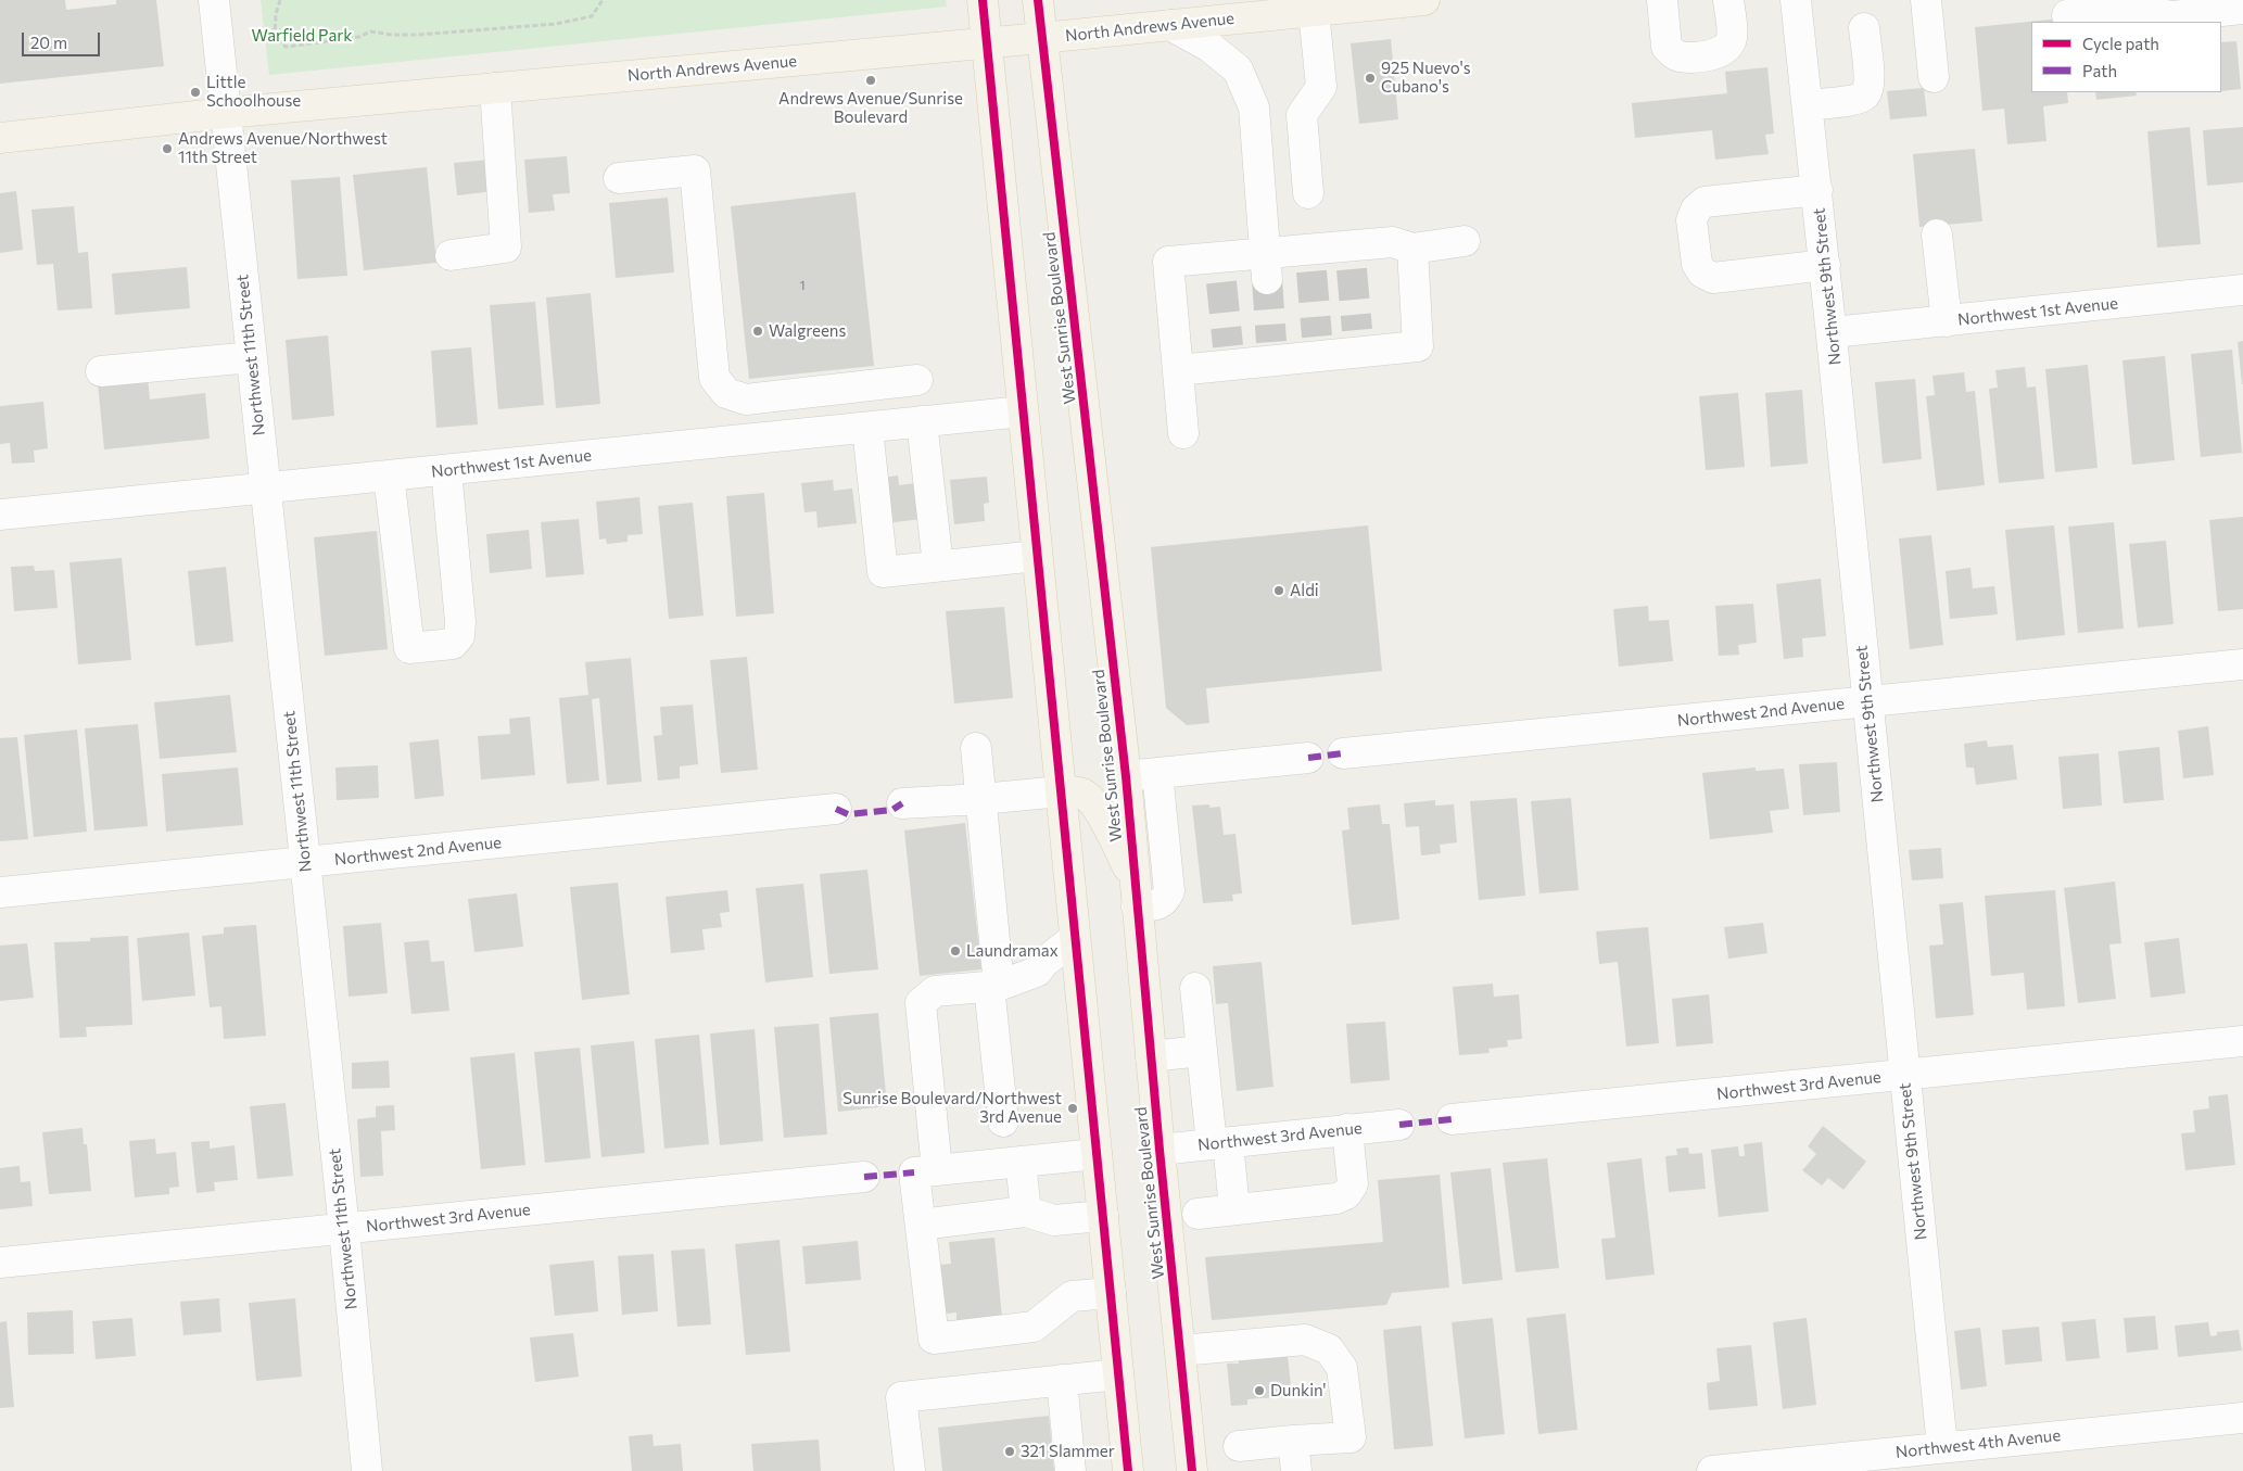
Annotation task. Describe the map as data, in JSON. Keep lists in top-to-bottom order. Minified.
{"streets":{"main road":["North Andrews Avenue","West Sunrise Boulevard"],"street":["Northwest 9th Street","Northwest 1st Avenue","Northwest 11th Street","Northwest 2nd Avenue","Northwest 3rd Avenue","Northwest 4th Avenue"]},"crossings":[["North Andrews Avenue","West Sunrise Boulevard"],["North Andrews Avenue","Northwest 11th Street"],["Northwest 9th Street","Northwest 1st Avenue"],["Northwest 9th Street","Northwest 2nd Avenue"],["Northwest 9th Street","Northwest 3rd Avenue"],["Northwest 9th Street","Northwest 4th Avenue"],["Northwest 1st Avenue","Northwest 11th Street"],["West Sunrise Boulevard","Northwest 3rd Avenue"],["Northwest 11th Street","Northwest 2nd Avenue"],["Northwest 11th Street","Northwest 3rd Avenue"]],"parks":["Warfield Park"],"places":["925 Nuevo's Cubano's","Andrews Avenue/Sunrise Boulevard","Little Schoolhouse","Andrews Avenue/Northwest 11th Street","Walgreens","Aldi","Laundramax","Sunrise Boulevard/Northwest 3rd Avenue","Dunkin'","321 Slammer"],"house_numbers":["1"],"legend":["Cycle path","Path"],"scale_bar":"20 m"}
